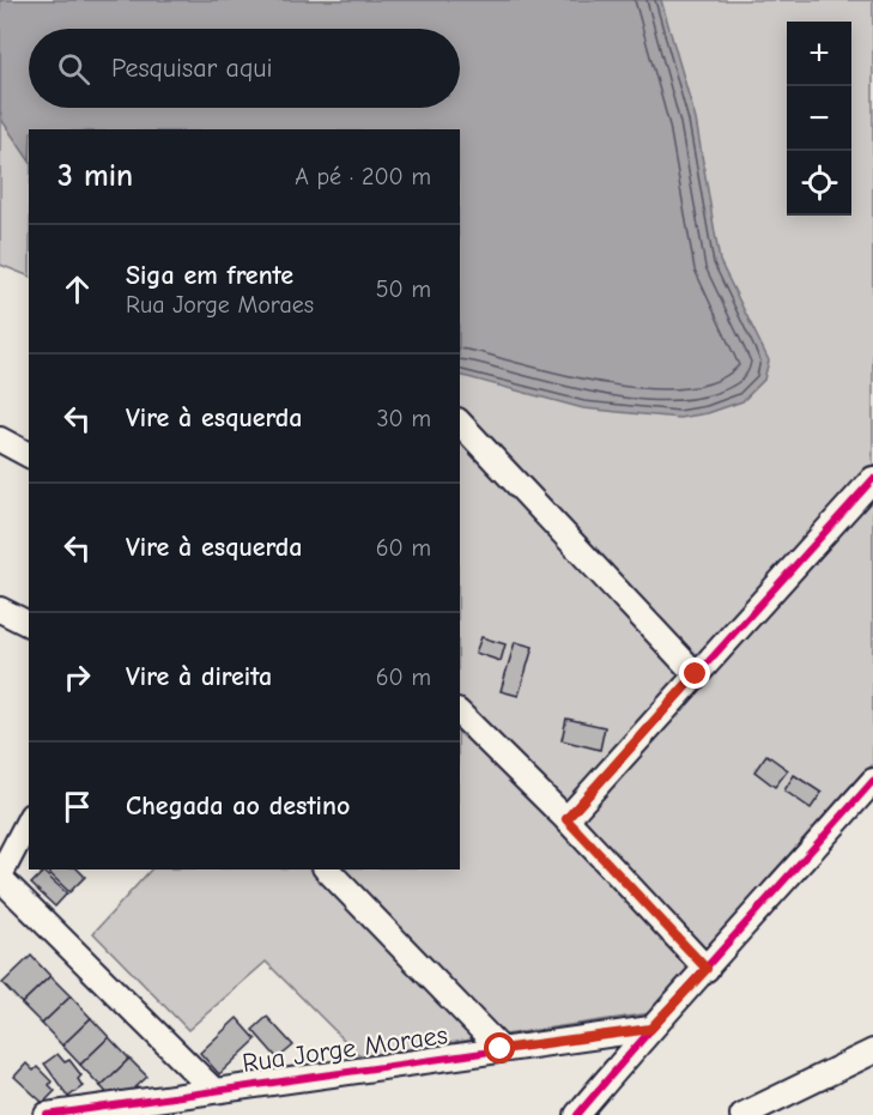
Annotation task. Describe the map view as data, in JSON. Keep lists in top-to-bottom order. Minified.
{"streets":{"street":["Rua Jorge Moraes"]},"page":{"map_buttons":["+","−"],"search":"Pesquisar aqui","heading":["3 min","A pé · 200 m"],"list":[["Siga em frente","Rua Jorge Moraes","50 m"],["Vire à esquerda","30 m"],["Vire à esquerda","60 m"],["Vire à direita","60 m"],"Chegada ao destino"]}}
